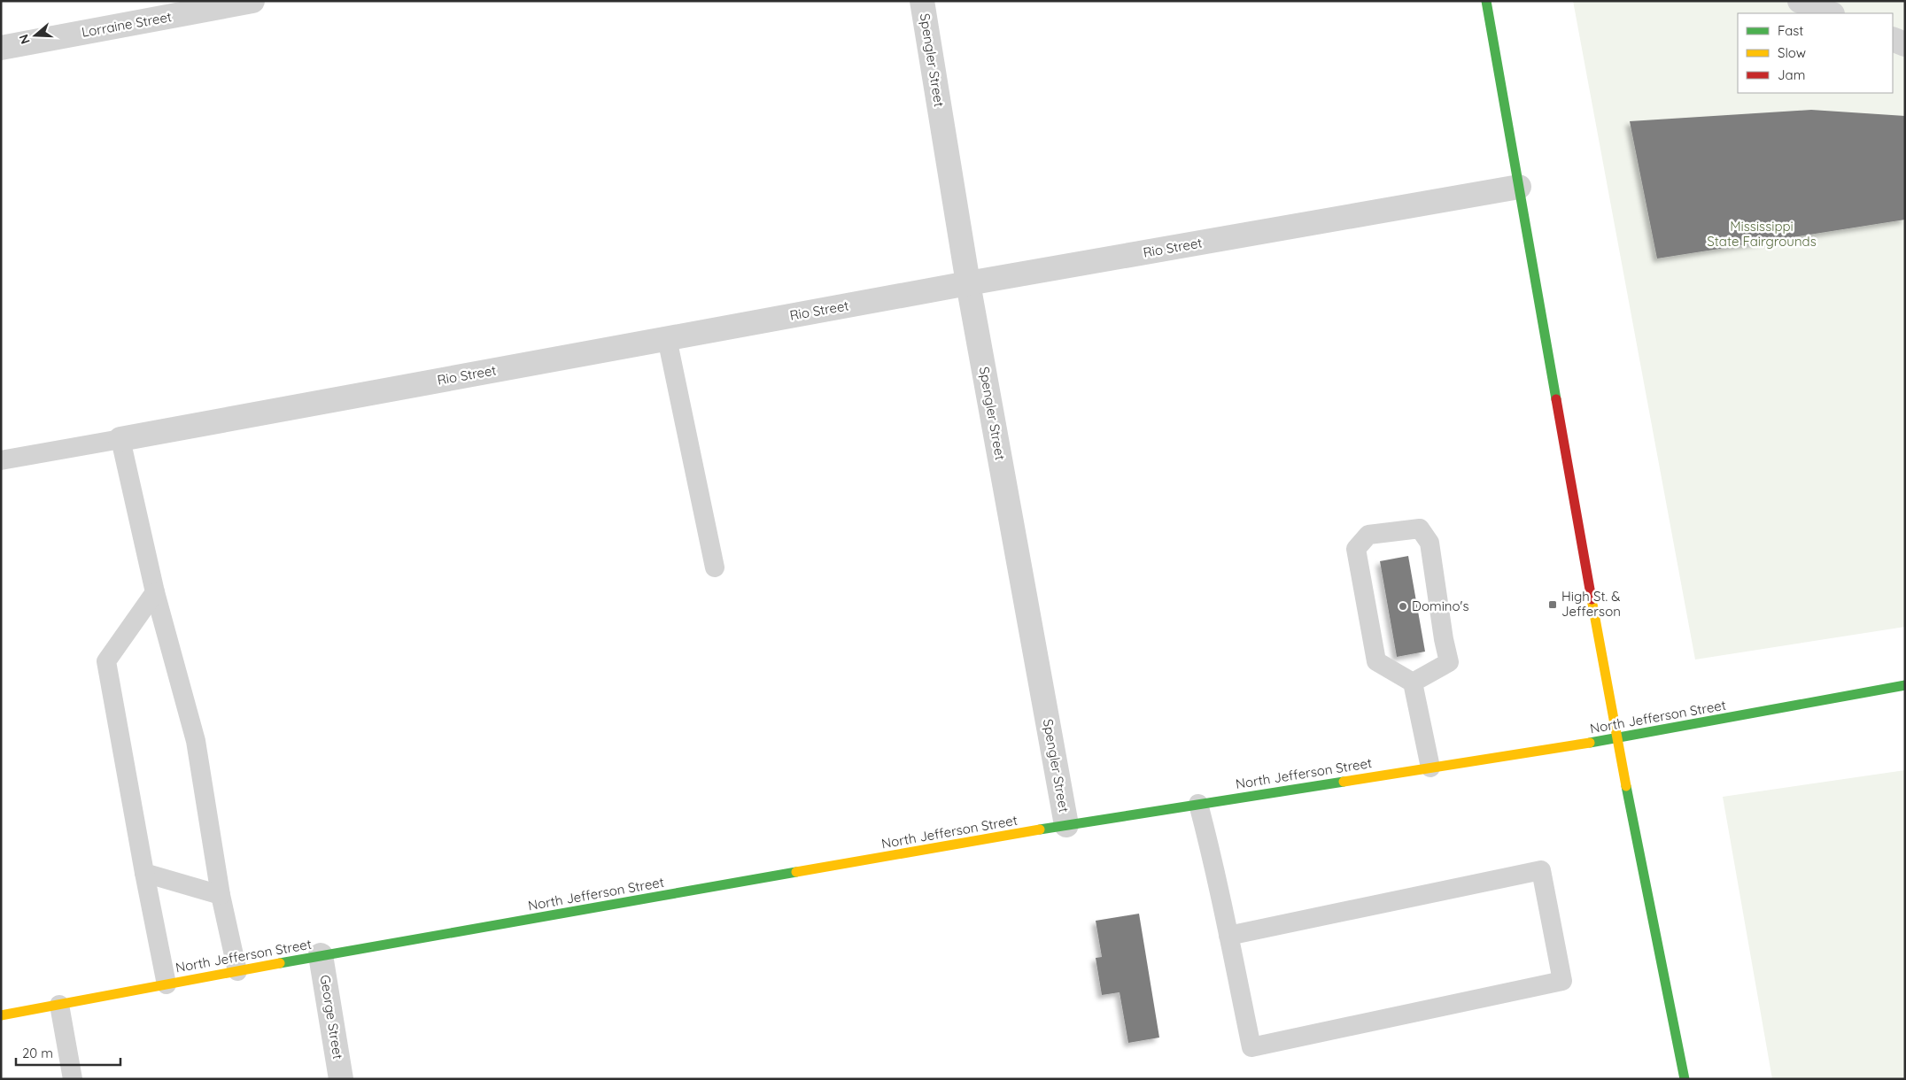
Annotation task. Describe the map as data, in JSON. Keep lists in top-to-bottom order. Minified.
{"streets":{"street":["Lorraine Street","Spengler Street","Rio Street","North Jefferson Street","George Street"]},"crossings":[["Spengler Street","Rio Street"],["Spengler Street","North Jefferson Street"],["North Jefferson Street","George Street"]],"parks":["Mississippi State Fairgrounds"],"places":{"transit":["High St. & Jefferson"],"other":["Domino's"]},"legend":["Fast","Slow","Jam"],"scale_bar":"20 m","north":"left"}
